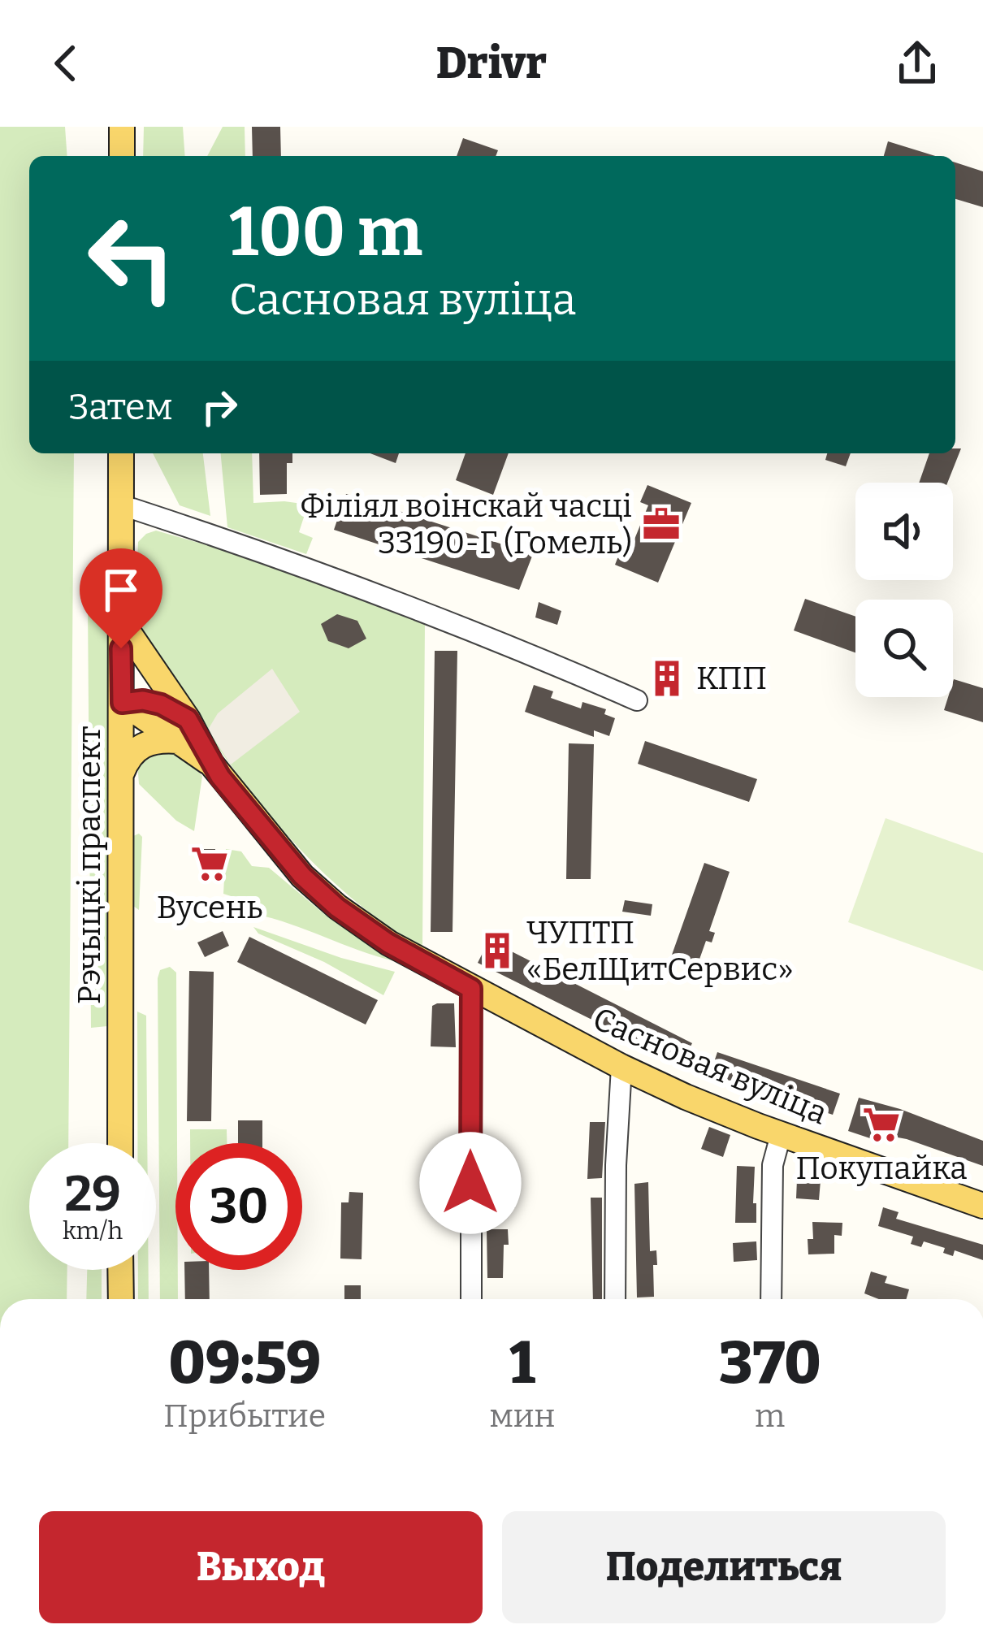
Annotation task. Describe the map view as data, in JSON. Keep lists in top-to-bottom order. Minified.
{"streets":{"main road":["Рэчыцкі праспект","Сасновая вуліца"]},"crossings":[["Рэчыцкі праспект","Сасновая вуліца"]],"places":{"office":["Філіял воінскай часці 33190-Г (Гомель)"],"building":["КПП","ЧУПТП «БелЩитСервис»"],"supermarket":["Вусень","Покупайка"]},"page":{"header":"Drivr","turn":["100 m","Сасновая вуліца"],"then":"Затем","speed":"29 km/h","limit":"30","eta":["09:59","Прибытие","1","мин","370","m"],"buttons":["Выход","Поделиться"]}}
